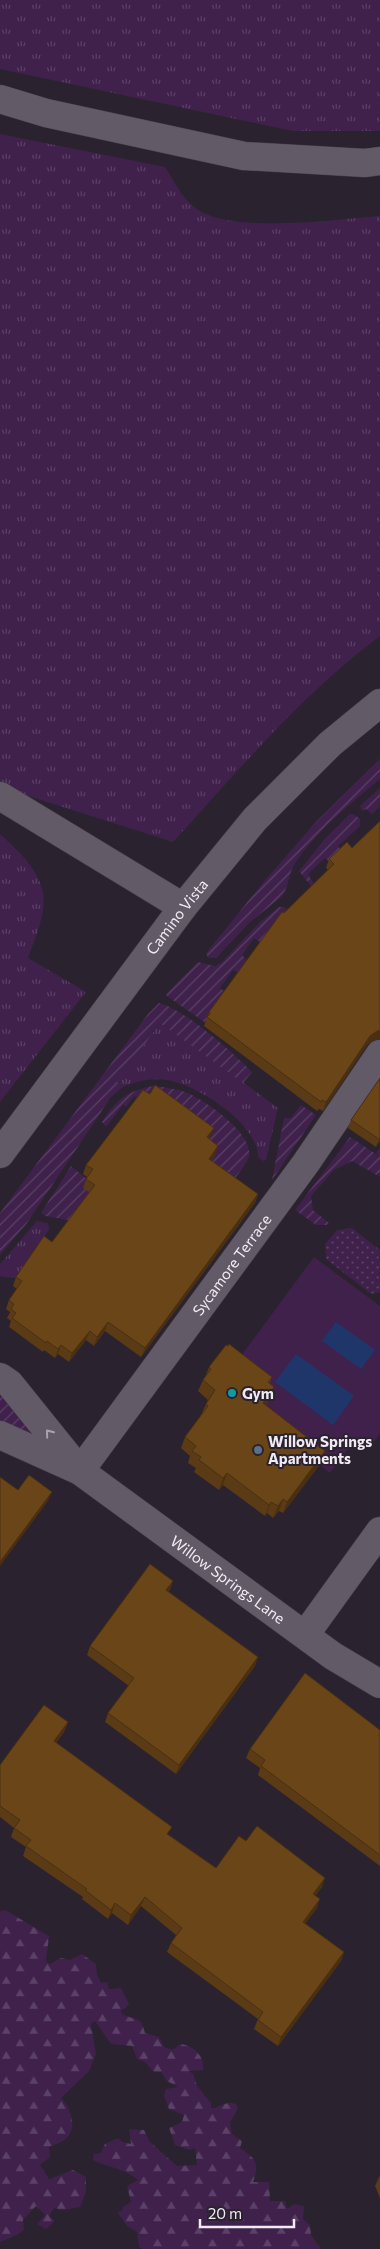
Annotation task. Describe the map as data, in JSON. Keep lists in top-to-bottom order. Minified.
{"streets":{"street":["Camino Vista","Sycamore Terrace","Willow Springs Lane"]},"crossings":[["Sycamore Terrace","Willow Springs Lane"]],"places":["Gym","Willow Springs Apartments"],"scale_bar":"20 m"}
